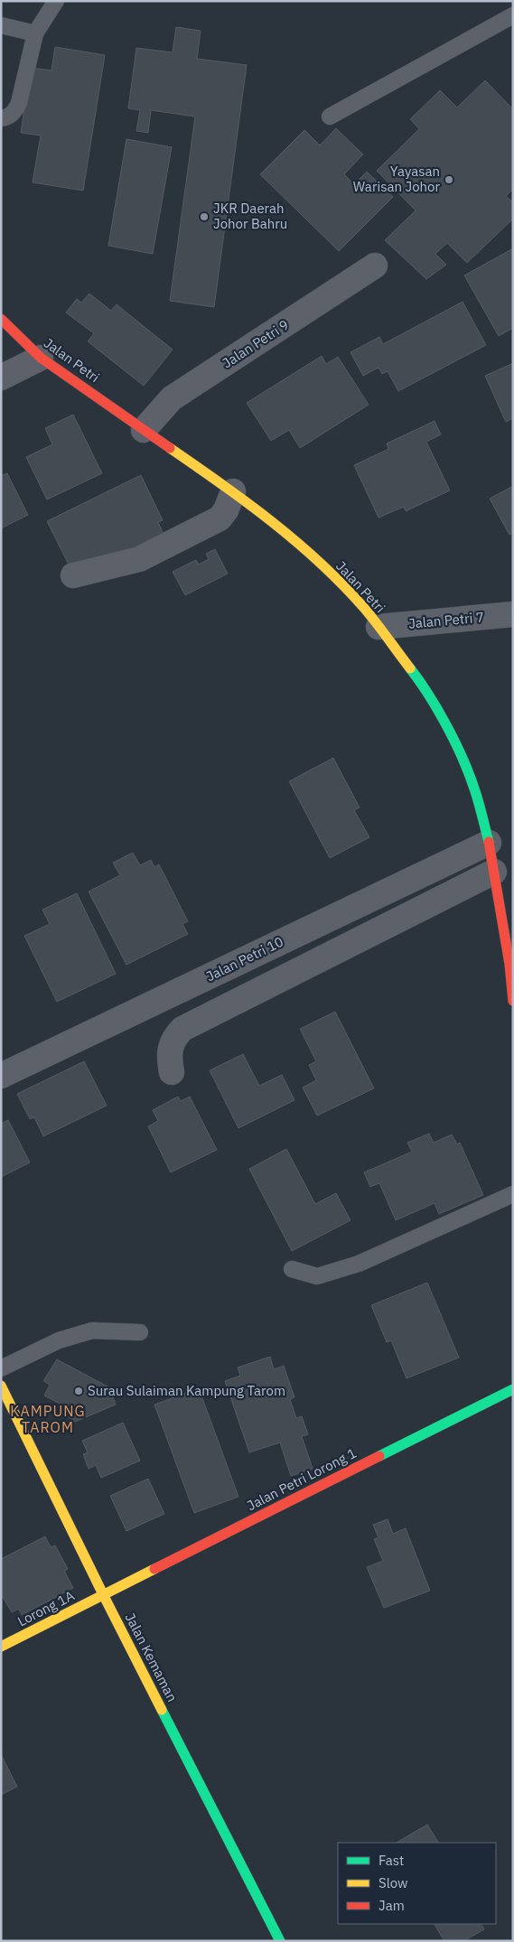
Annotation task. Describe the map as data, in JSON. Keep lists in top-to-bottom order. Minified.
{"streets":{"street":["Jalan Petri 9","Jalan Petri","Jalan Petri 7","Jalan Petri 10","Jalan Petri Lorong 1","Lorong 1A","Jalan Kemaman"]},"crossings":[["Jalan Petri 9","Jalan Petri"],["Jalan Petri","Jalan Petri 7"],["Jalan Petri","Jalan Petri 10"],["Jalan Petri Lorong 1","Lorong 1A"],["Jalan Petri Lorong 1","Jalan Kemaman"],["Lorong 1A","Jalan Kemaman"]],"districts":["KAMPUNG TAROM"],"places":["Yayasan Warisan Johor","JKR Daerah Johor Bahru","Surau Sulaiman Kampung Tarom"],"legend":["Fast","Slow","Jam"]}
